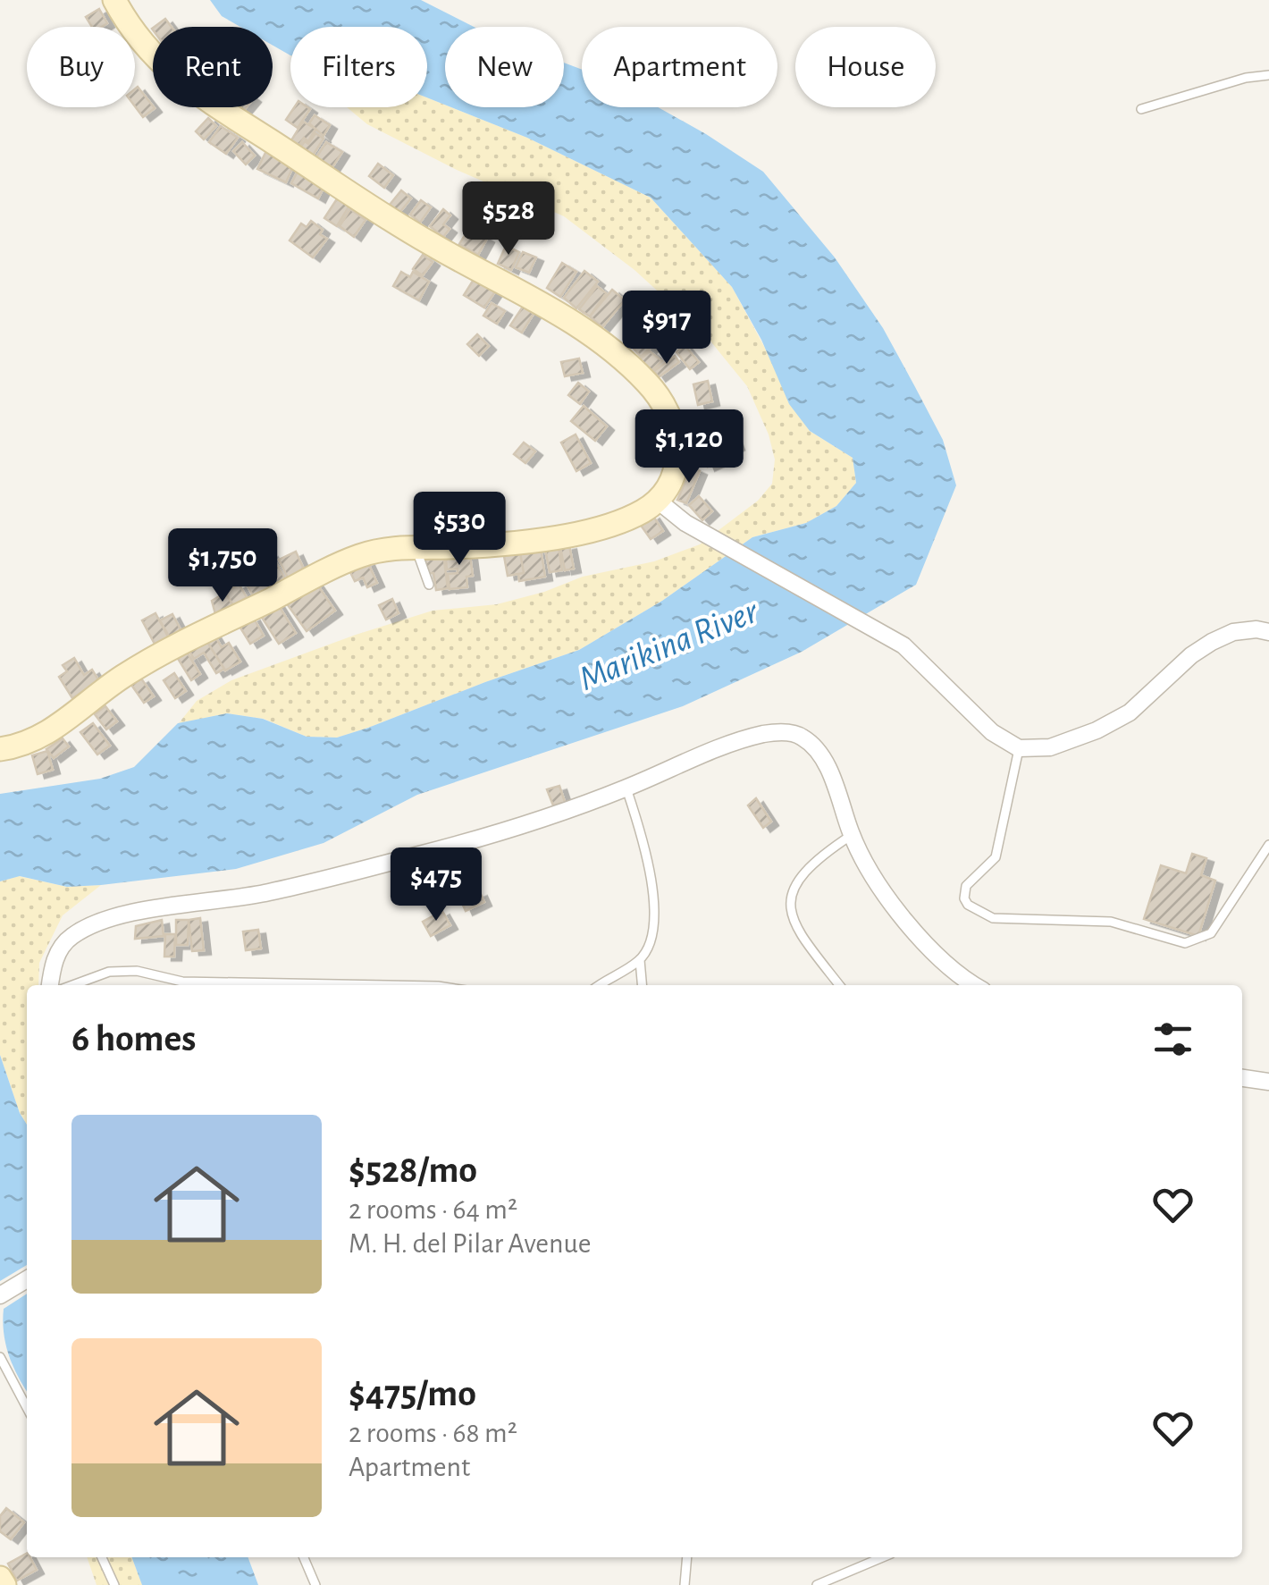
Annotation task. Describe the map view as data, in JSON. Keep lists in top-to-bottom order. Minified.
{"water":["Marikina River"],"page":{"chip":["Buy","Rent","Filters","New","Apartment","House"],"price":["$528","$917","$1,120","$530","$1,750","$475"],"heading":"6 homes","list":[{"name":"$528/mo","note":"2 rooms · 64 m² · M. H. del Pilar Avenue"},{"name":"$475/mo","note":"2 rooms · 68 m² · Apartment"}]}}
